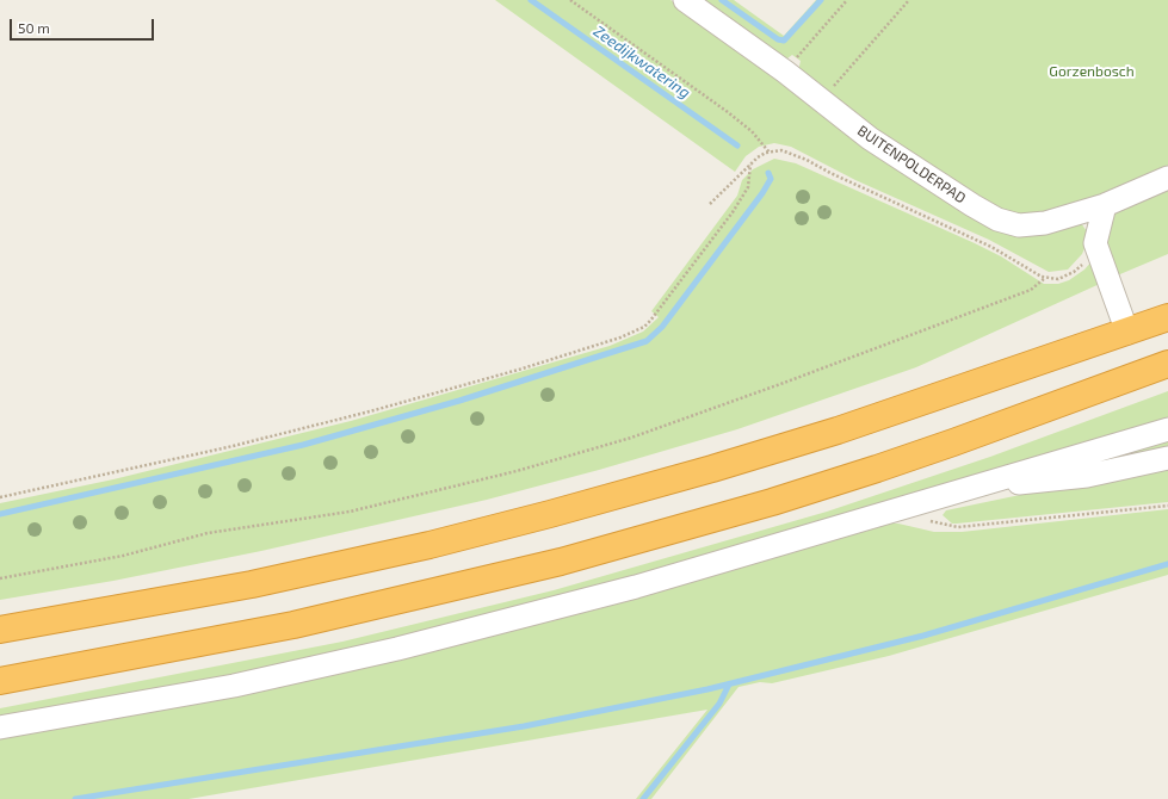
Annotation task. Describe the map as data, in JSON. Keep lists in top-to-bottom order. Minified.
{"streets":{"street":["BUITENPOLDERPAD"]},"water":["Zeedijkwatering"],"parks":["Gorzenbosch"],"scale_bar":"50 m"}
